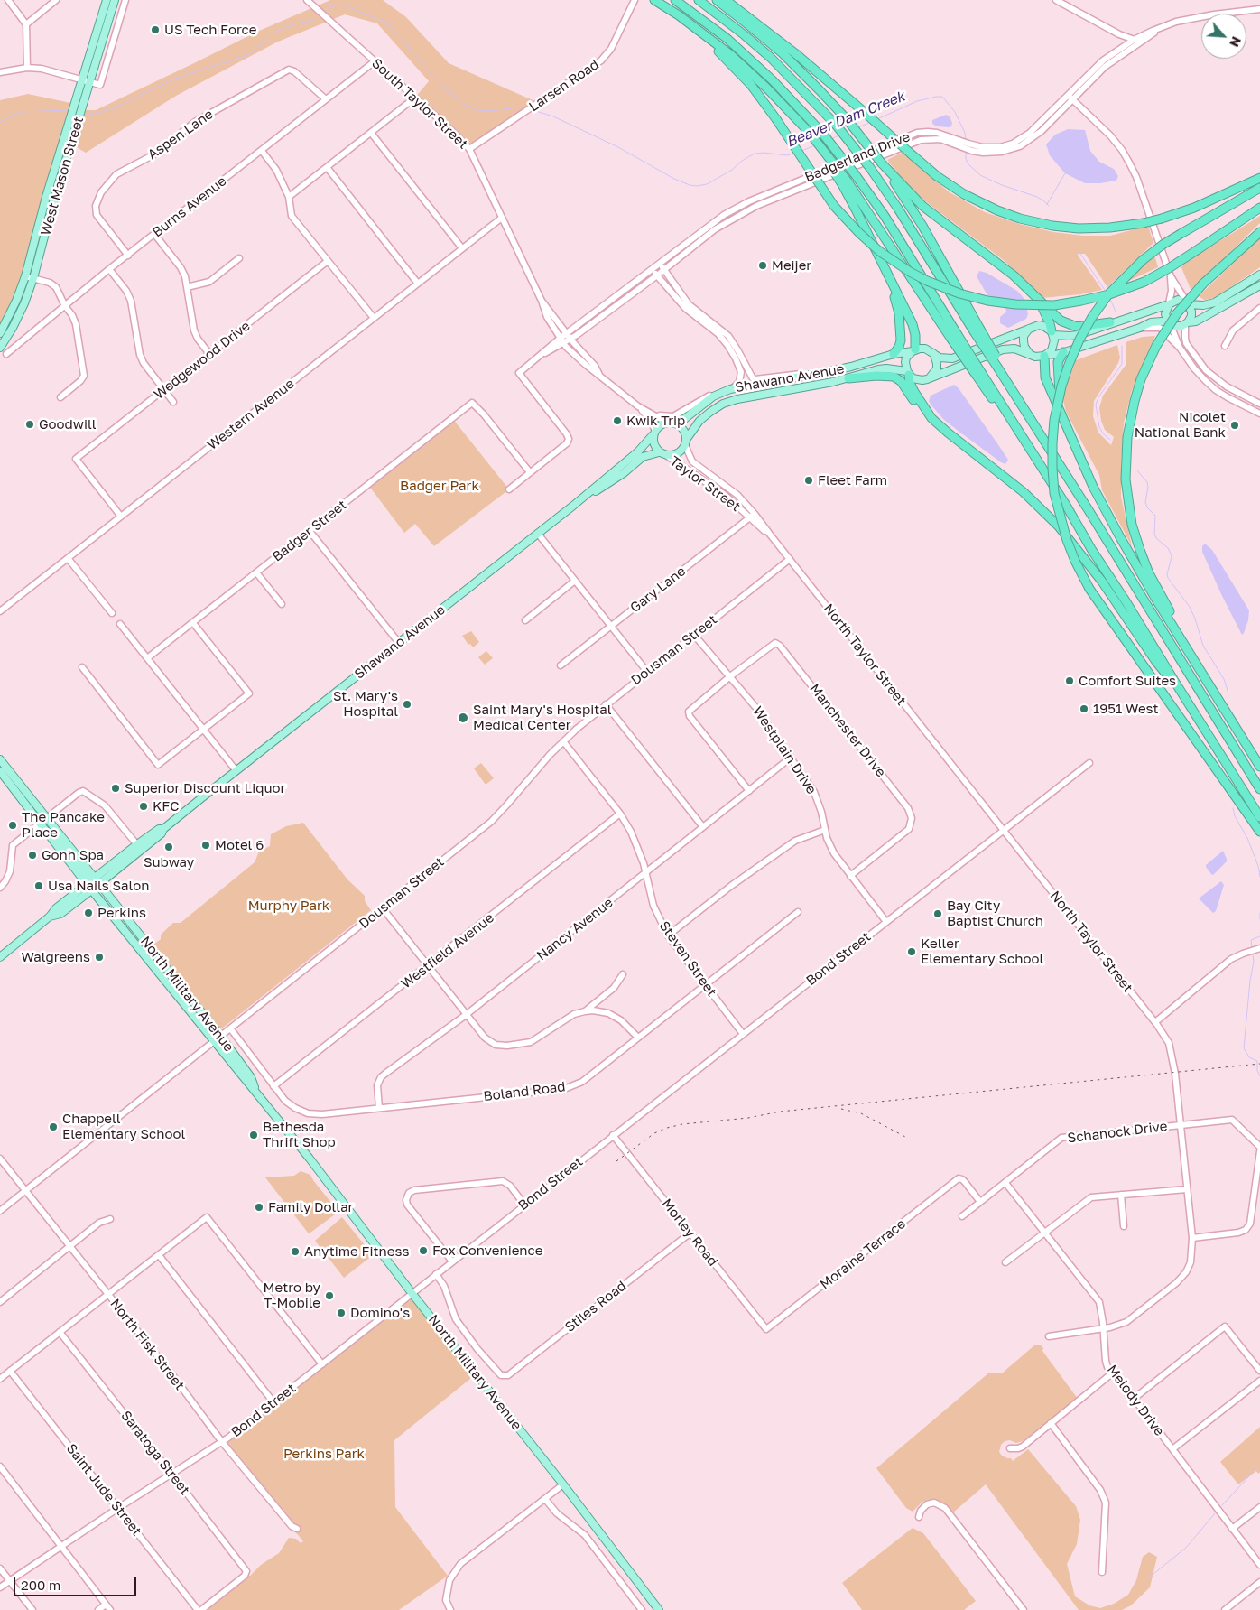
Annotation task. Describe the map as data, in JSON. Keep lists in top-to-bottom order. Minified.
{"streets":{"main road":["West Mason Street","Shawano Avenue","North Military Avenue"],"street":["Larsen Road","South Taylor Street","Aspen Lane","Badgerland Drive","Burns Avenue","Wedgewood Drive","Western Avenue","Taylor Street","Badger Street","Gary Lane","Dousman Street","North Taylor Street","Manchester Drive","Westplain Drive","Nancy Avenue","Westfield Avenue","Steven Street","Bond Street","Boland Road","Schanock Drive","Morley Road","Moraine Terrace","Stiles Road","North Fisk Street","Melody Drive","Saratoga Street","Saint Jude Street"]},"crossings":[["Larsen Road","South Taylor Street"],["South Taylor Street","Badgerland Drive"],["South Taylor Street","Burns Avenue"],["South Taylor Street","Shawano Avenue"],["South Taylor Street","Western Avenue"],["South Taylor Street","Taylor Street"],["Aspen Lane","Burns Avenue"],["Wedgewood Drive","Western Avenue"],["Shawano Avenue","Taylor Street"],["Shawano Avenue","North Military Avenue"],["Taylor Street","Gary Lane"],["Taylor Street","North Taylor Street"],["Dousman Street","North Taylor Street"],["Dousman Street","Westplain Drive"],["Dousman Street","Steven Street"],["Dousman Street","North Military Avenue"],["Dousman Street","Boland Road"],["Dousman Street","North Fisk Street"],["North Taylor Street","Bond Street"],["North Taylor Street","Schanock Drive"],["North Taylor Street","Melody Drive"],["Manchester Drive","Westplain Drive"],["Westplain Drive","Nancy Avenue"],["Westplain Drive","Bond Street"],["Nancy Avenue","Steven Street"],["Nancy Avenue","Boland Road"],["Westfield Avenue","Steven Street"],["Westfield Avenue","Boland Road"],["Steven Street","Bond Street"],["Steven Street","Boland Road"],["Bond Street","North Military Avenue"],["Bond Street","Morley Road"],["Bond Street","Stiles Road"],["Bond Street","North Fisk Street"],["Bond Street","Saratoga Street"],["Bond Street","Saint Jude Street"],["Schanock Drive","Moraine Terrace"],["Schanock Drive","Melody Drive"],["Morley Road","Moraine Terrace"],["Morley Road","Stiles Road"]],"water":["Beaver Dam Creek"],"parks":["Badger Park","Murphy Park","Perkins Park"],"places":["US Tech Force","Meijer","Kwik Trip","Goodwill","Nicolet National Bank","Fleet Farm","Comfort Suites","St. Mary's Hospital","1951 West","Saint Mary's Hospital Medical Center","Superior Discount Liquor","KFC","The Pancake Place","Motel 6","Subway","Gonh Spa","Usa Nails Salon","Perkins","Bay City Baptist Church","Keller Elementary School","Walgreens","Chappell Elementary School","Bethesda Thrift Shop","Family Dollar","Fox Convenience","Anytime Fitness","Metro by T-Mobile","Domino's"],"scale_bar":"200 m","north":"bottom right"}
